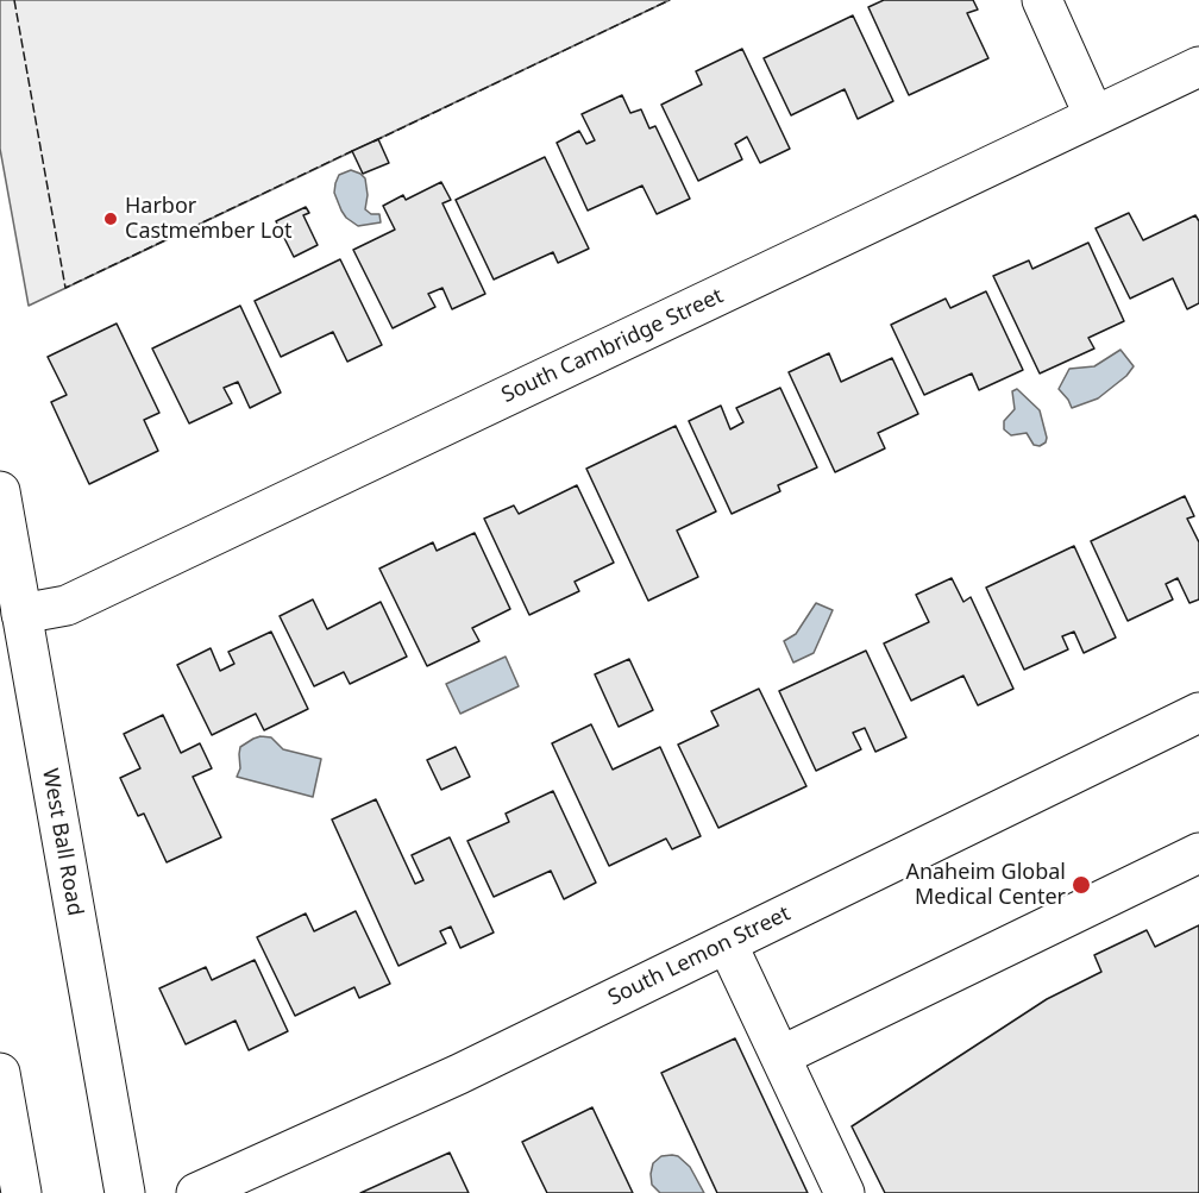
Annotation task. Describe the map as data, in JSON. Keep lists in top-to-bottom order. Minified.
{"streets":{"street":["South Cambridge Street","West Ball Road","South Lemon Street"]},"crossings":[["South Cambridge Street","West Ball Road"]],"places":["Harbor Castmember Lot","Anaheim Global Medical Center"]}
